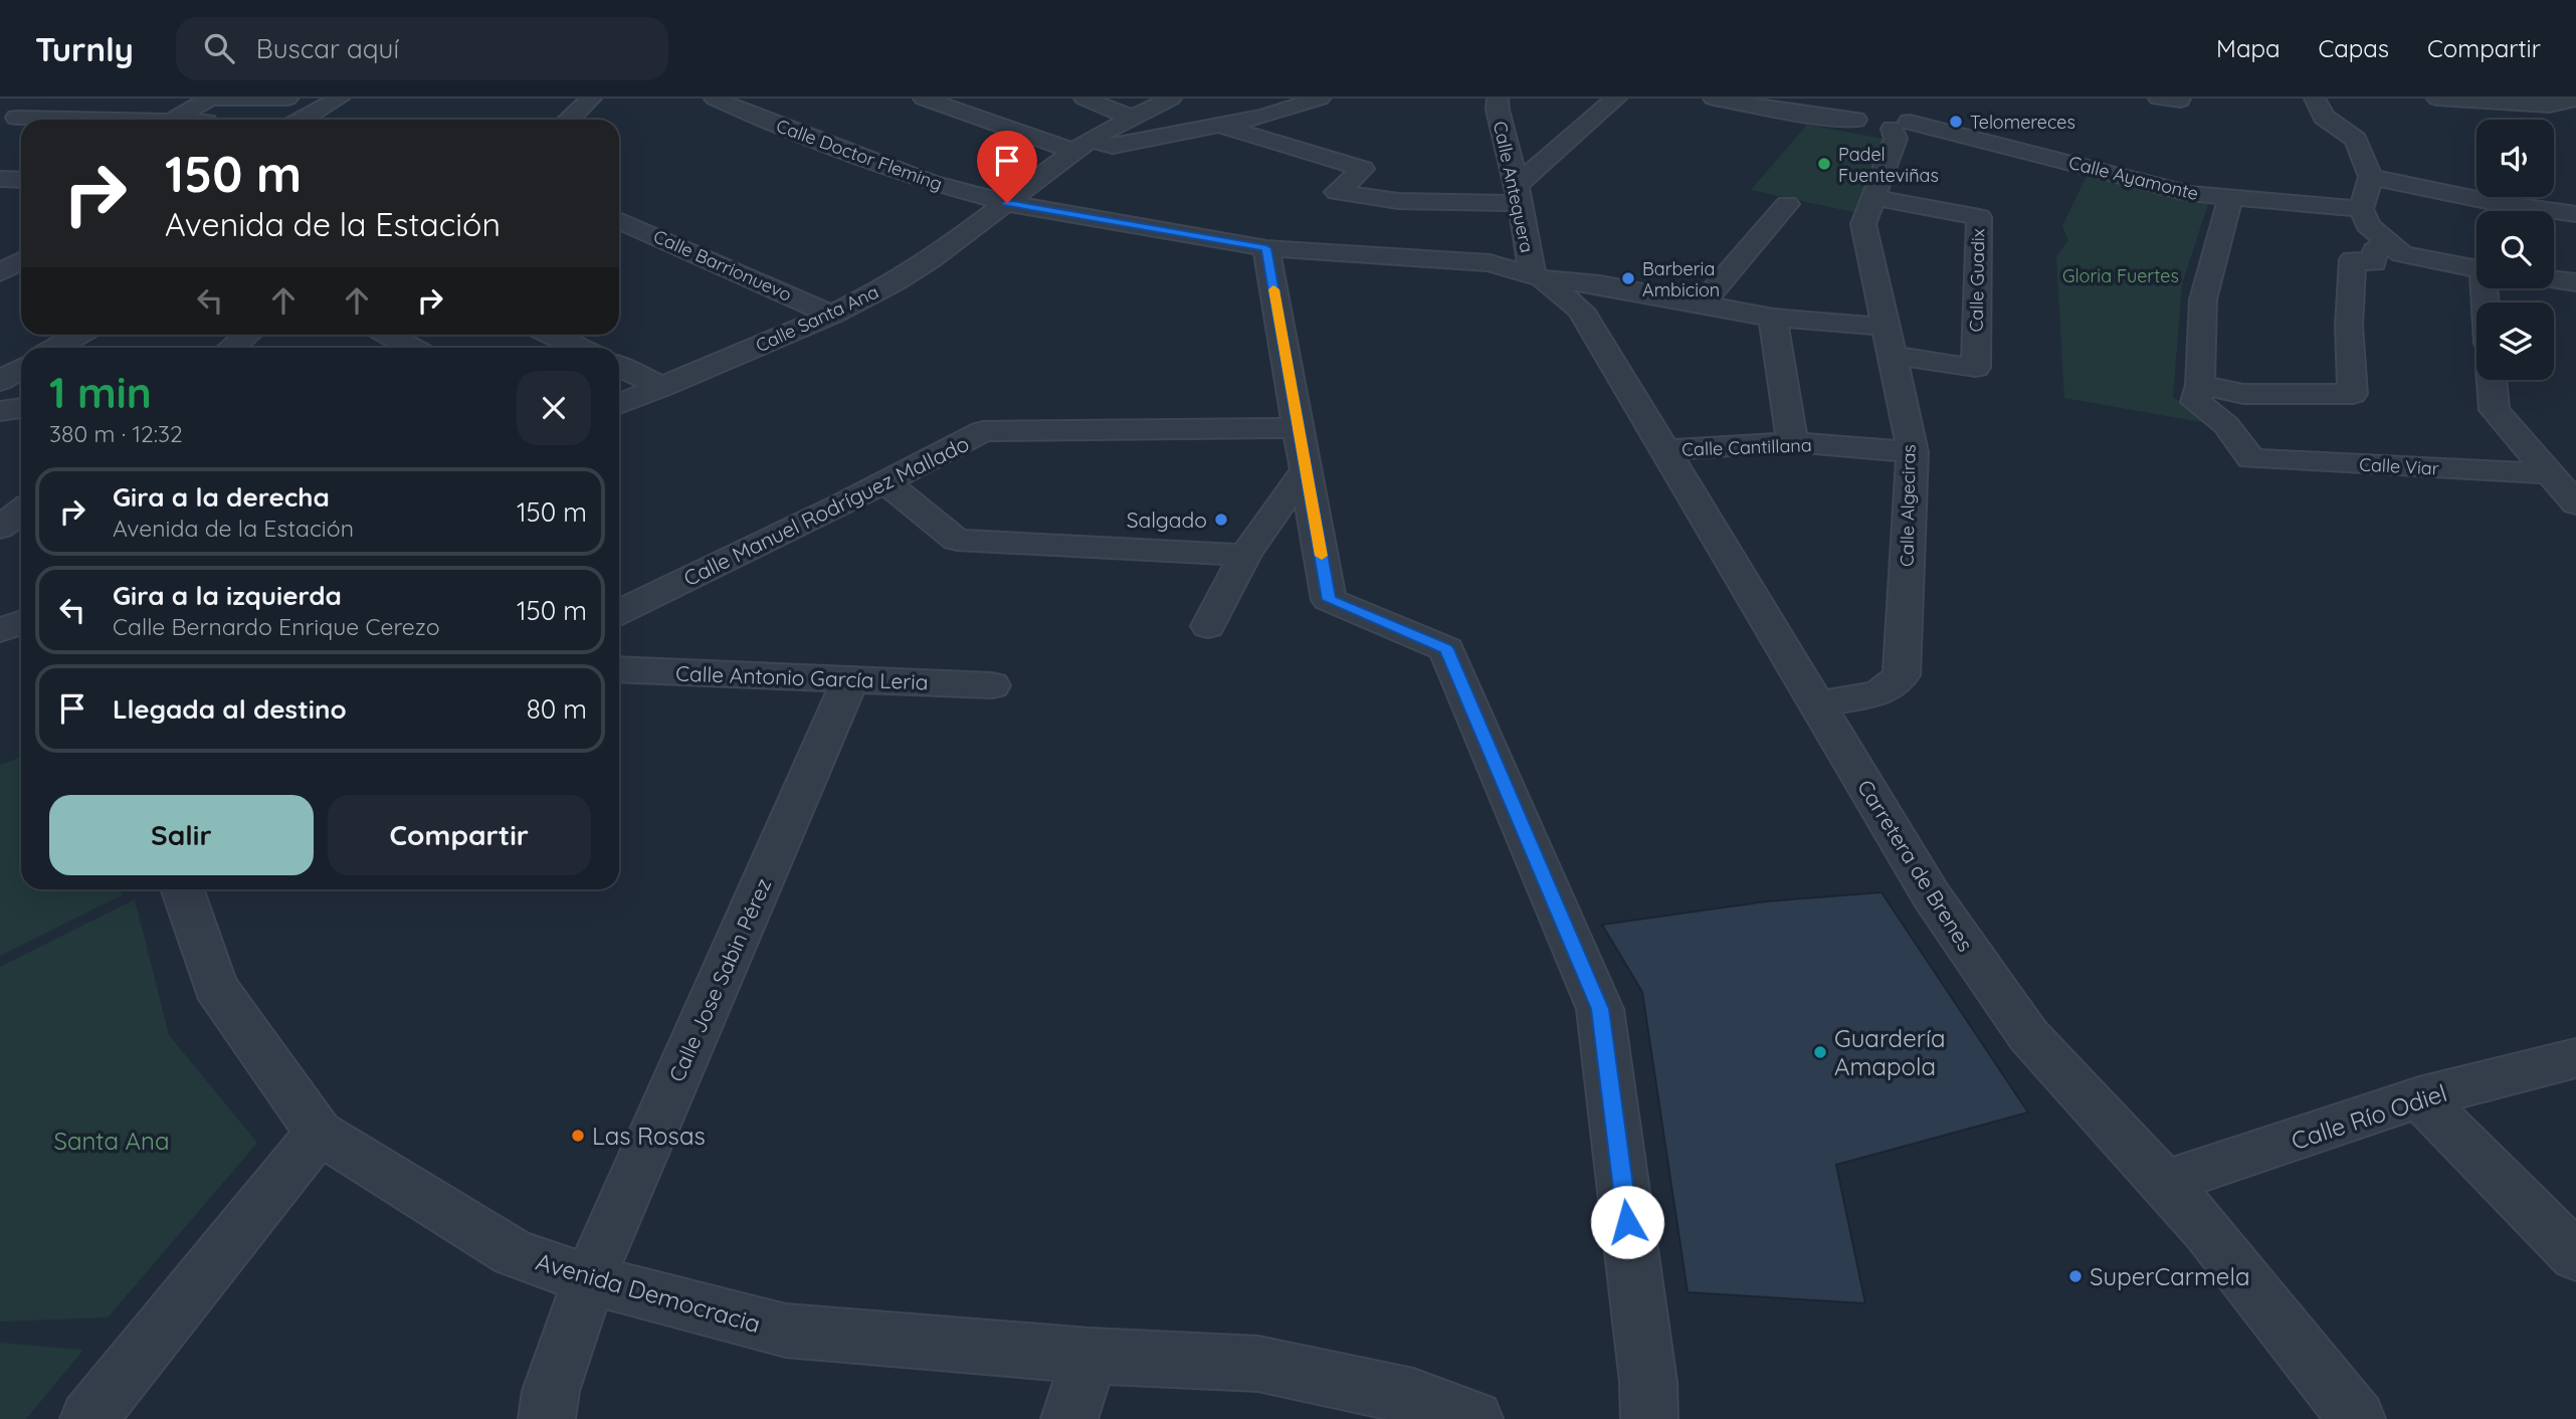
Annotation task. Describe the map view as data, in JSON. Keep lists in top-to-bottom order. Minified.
{"streets":{"street":["Calle Doctor Fleming","Calle Ayamonte","Calle Antequera","Calle Barrionuevo","Calle Guadix","Calle Santa Ana","Calle Cantillana","Calle Viar","Calle Algeciras","Calle Manuel Rodríguez Mallado","Calle Antonio García Leria","Carretera de Brenes","Calle Jose Sabin Pérez","Calle Río Odiel","Avenida Democracia"]},"crossings":[["Calle Doctor Fleming","Calle Antequera"],["Calle Doctor Fleming","Calle Santa Ana"],["Calle Doctor Fleming","Carretera de Brenes"],["Calle Ayamonte","Calle Algeciras"],["Calle Antequera","Carretera de Brenes"],["Calle Barrionuevo","Calle Santa Ana"],["Calle Guadix","Calle Algeciras"],["Calle Cantillana","Calle Algeciras"],["Calle Cantillana","Carretera de Brenes"],["Calle Algeciras","Carretera de Brenes"],["Calle Antonio García Leria","Calle Jose Sabin Pérez"],["Carretera de Brenes","Calle Río Odiel"],["Calle Jose Sabin Pérez","Avenida Democracia"]],"parks":["Gloria Fuertes","Santa Ana"],"places":["Telomereces","Padel Fuenteviñas","Barberia Ambicion","Salgado","Guardería Amapola","Las Rosas","SuperCarmela"],"page":{"header":"Turnly","search":"Buscar aquí","nav":["Mapa","Capas","Compartir"],"turn":["150 m","Avenida de la Estación"],"heading":["1 min","380 m · 12:32"],"list":[{"name":"Gira a la derecha","note":"Avenida de la Estación","value":"150 m"},{"name":"Gira a la izquierda","note":"Calle Bernardo Enrique Cerezo","value":"150 m"},{"name":"Llegada al destino","value":"80 m"}],"buttons":["Salir","Compartir"]}}
